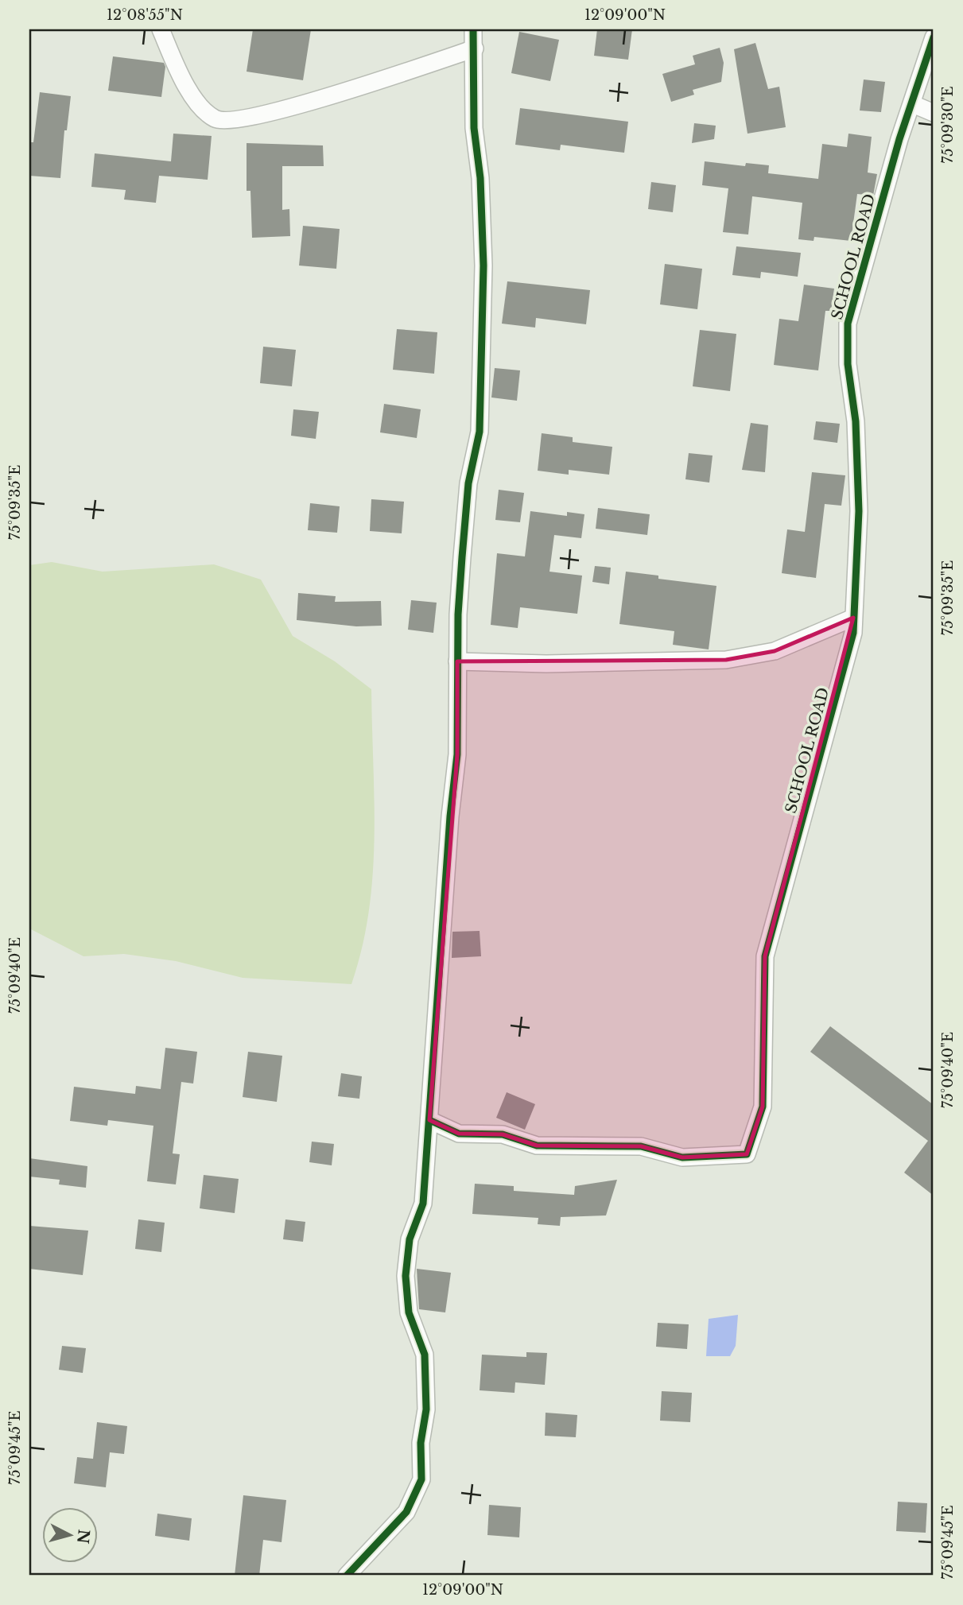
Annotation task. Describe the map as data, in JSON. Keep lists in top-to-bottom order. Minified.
{"streets":{"street":["SCHOOL ROAD"]},"north":"right","coordinates":["12°08'55\"N","12°09'00\"N","75°09'30\"E","75°09'35\"E","75°09'40\"E","75°09'45\"E"]}
